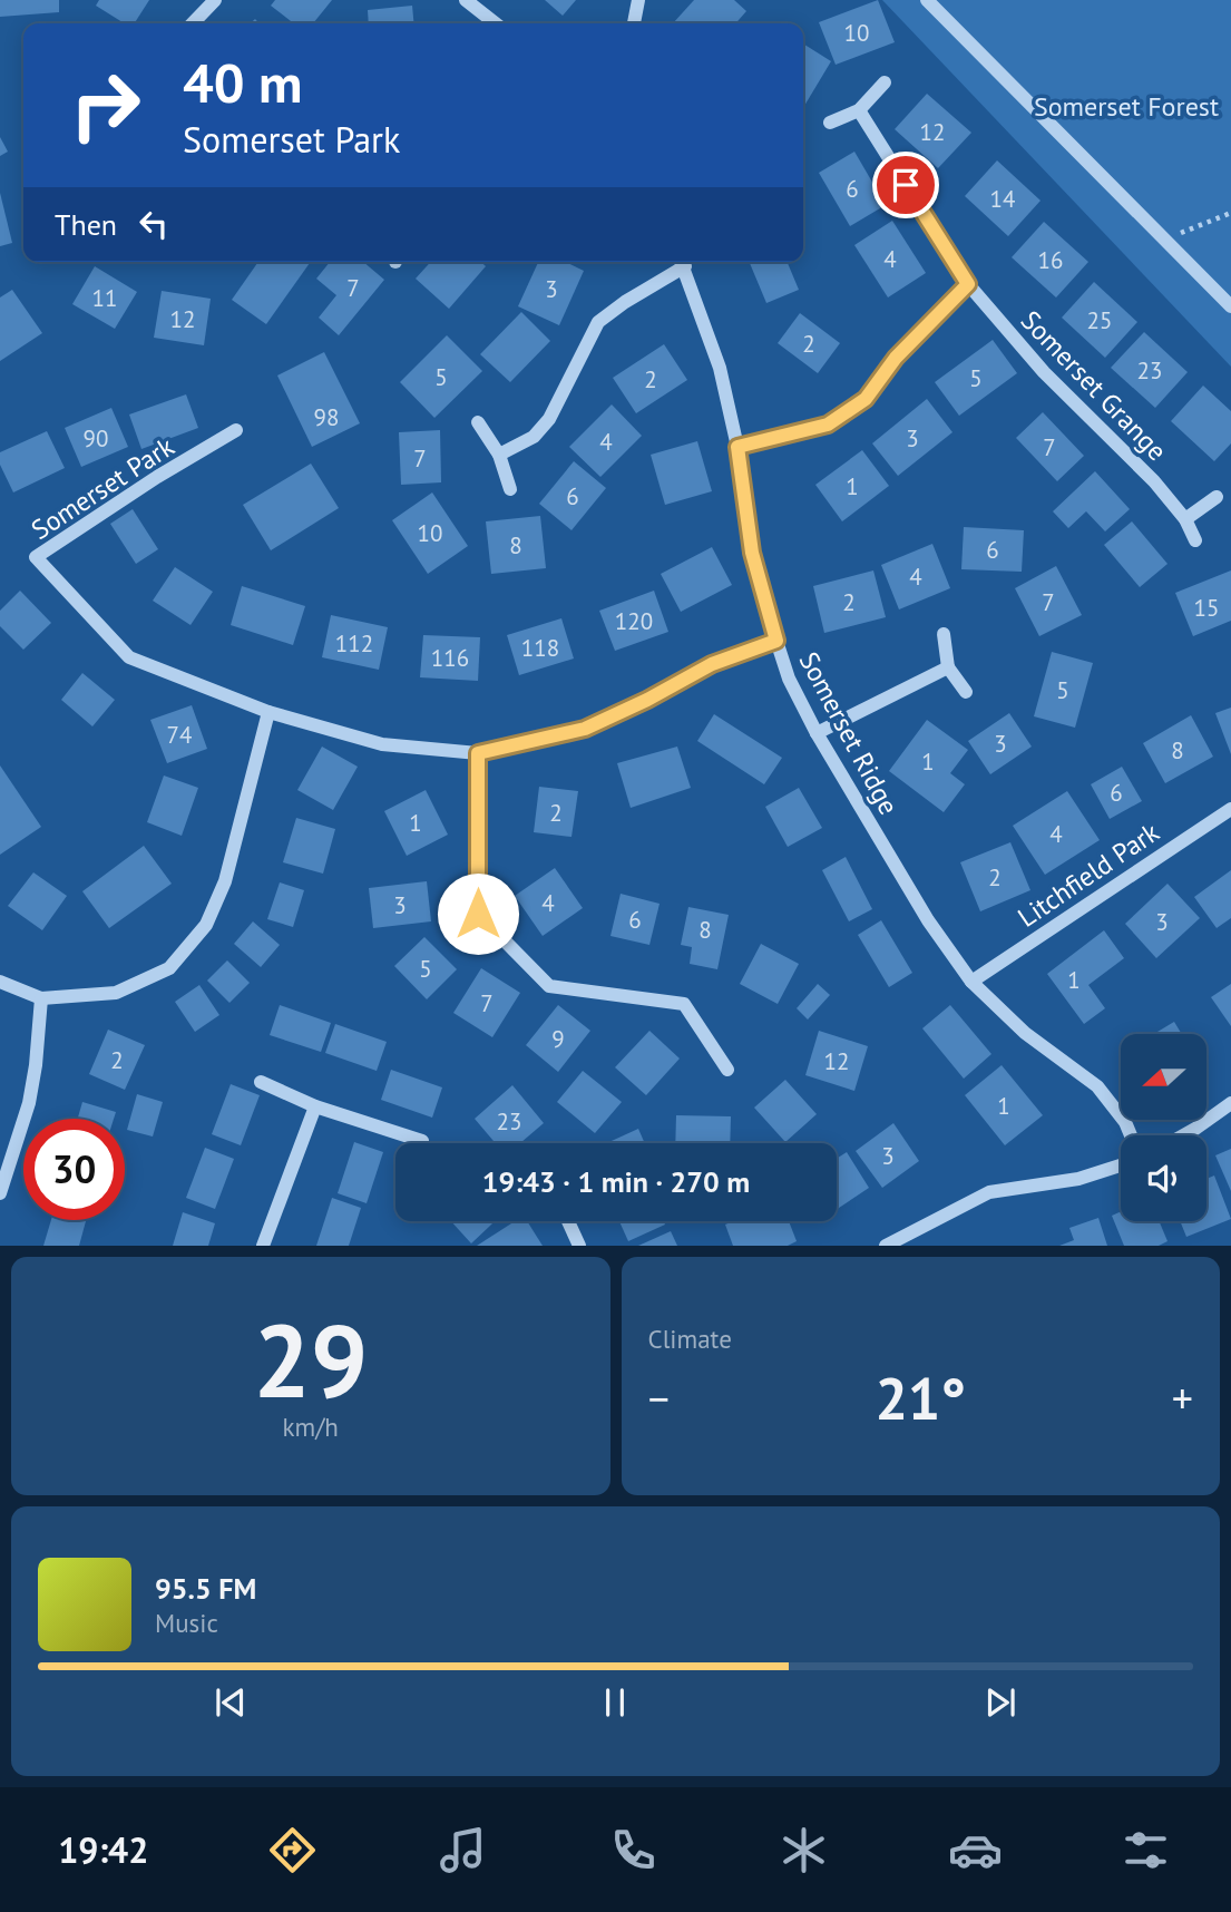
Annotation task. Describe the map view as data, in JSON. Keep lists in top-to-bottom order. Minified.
{"streets":{"street":["Somerset Grange","Somerset Park","Somerset Ridge","Litchfield Park"]},"crossings":[["Somerset Park","Somerset Ridge"],["Somerset Ridge","Litchfield Park"]],"parks":["Somerset Forest"],"house_numbers":["10","12","6","14","4","16","7","3","11","12","25","2","23","5","5","2","98","90","3","4","7","7","1","6","10","8","6","4","2","7","15","120","112","118","116","5","74","3","8","1","6","2","1","4","2","4","3","6","3","8","5","1","7","9","2","12","1","23","3"],"north":"left","page":{"turn":["40 m","Somerset Park"],"then":"Then","limit":"30","trip":"19:43 · 1 min · 270 m","tile":[["29","km/h"],"Climate"],"heat":["−","21°","+"],"song":["95.5 FM","Music"],"tabs":"19:42"}}
